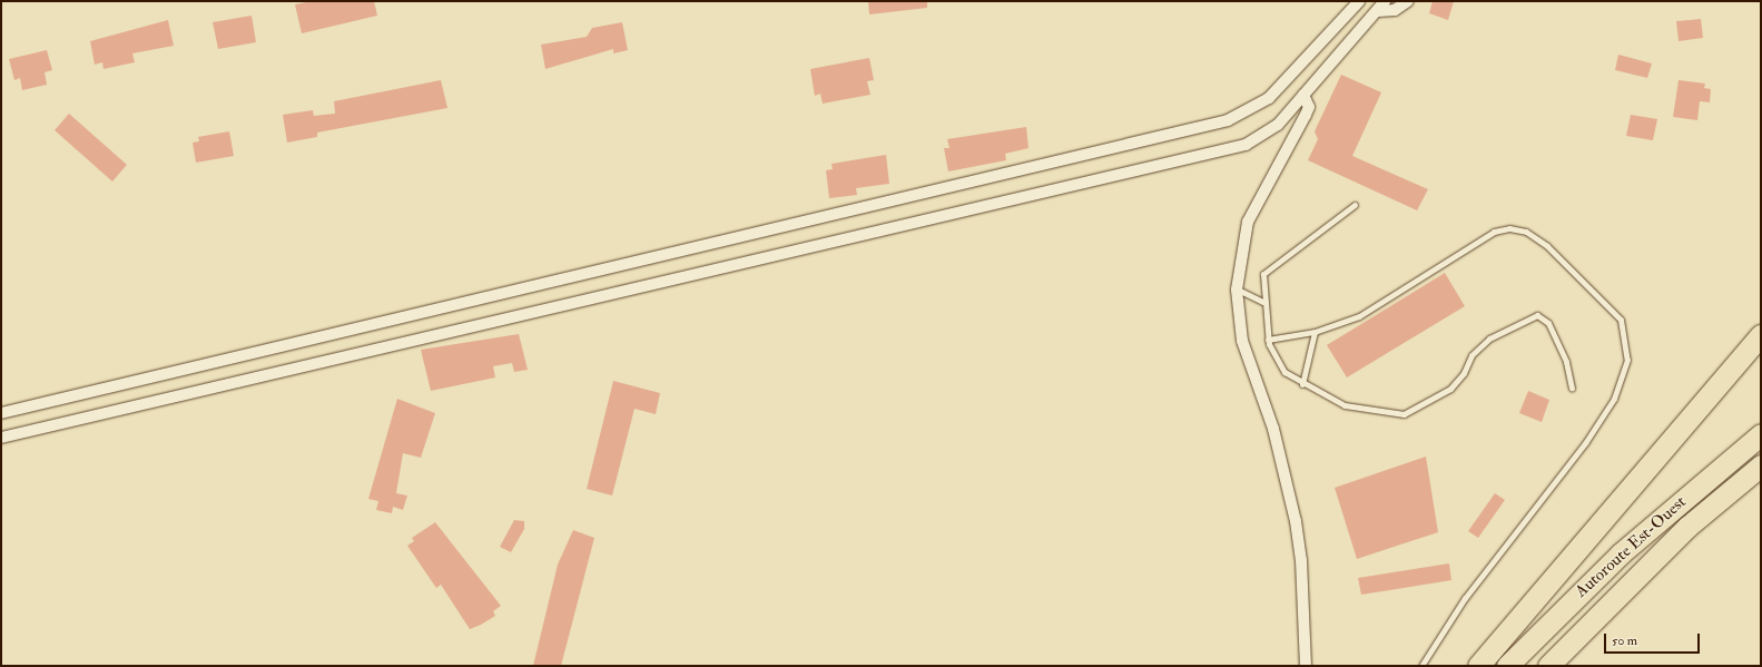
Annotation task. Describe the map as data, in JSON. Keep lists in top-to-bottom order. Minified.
{"streets":{"highway":["Autoroute Est-Ouest"]},"scale_bar":"50 m"}
